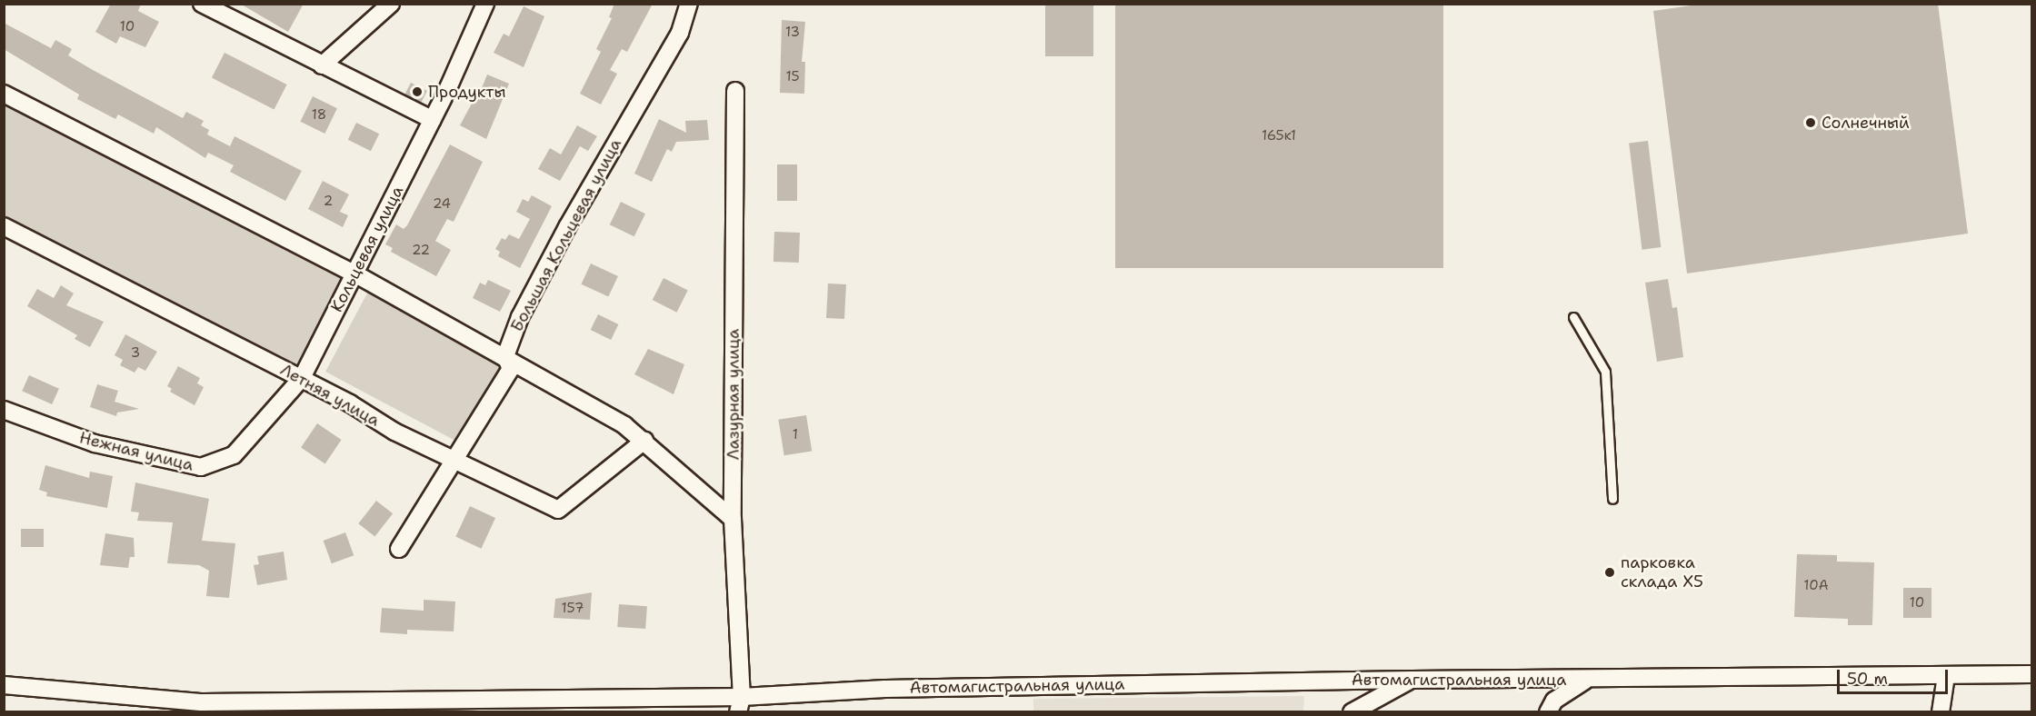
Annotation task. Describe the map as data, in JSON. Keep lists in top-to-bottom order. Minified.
{"streets":{"street":["Большая Кольцевая улица","Кольцевая улица","Лазурная улица","Летняя улица","Нежная улица","Автомагистральная улица"]},"crossings":[["Большая Кольцевая улица","Летняя улица"],["Кольцевая улица","Летняя улица"],["Кольцевая улица","Нежная улица"],["Лазурная улица","Автомагистральная улица"],["Летняя улица","Нежная улица"]],"places":["Продукты","Солнечный","парковка склада X5"],"house_numbers":["10","13","15","18","165к1","2","24","22","3","1","10А","10","157"],"scale_bar":"50 m"}
